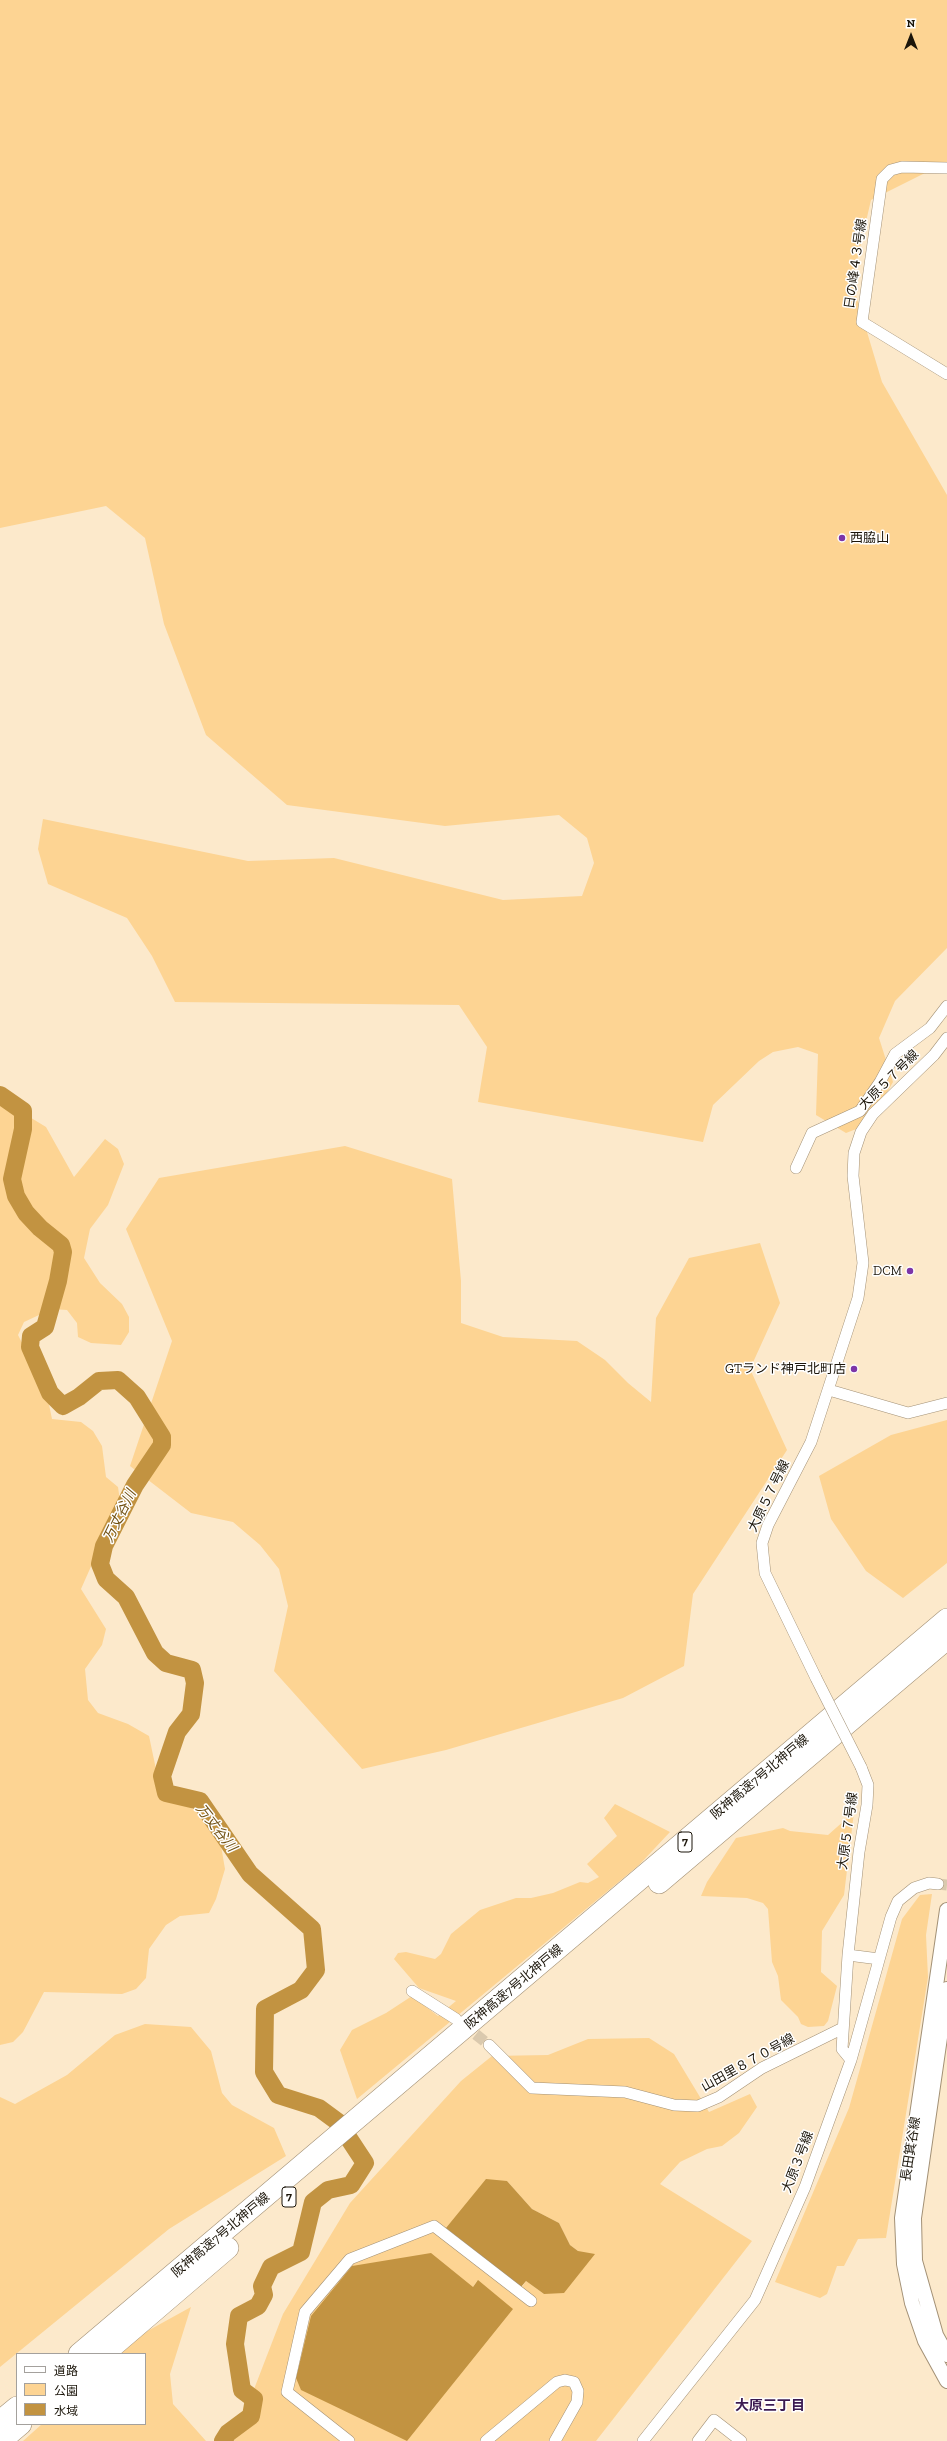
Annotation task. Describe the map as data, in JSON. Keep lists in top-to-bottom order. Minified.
{"streets":{"highway":["阪神高速7号北神戸線","7"],"street":["日の峰４３号線","大原５７号線","山田里８７０号線","長田箕谷線","大原３号線"]},"crossings":[["大原５７号線","山田里８７０号線"],["大原５７号線","大原３号線"]],"districts":["大原三丁目"],"water":["万丈谷川"],"places":["西脇山","DCM","GTランド神戸北町店"],"legend":["道路","公園","水域"],"north":"top"}
